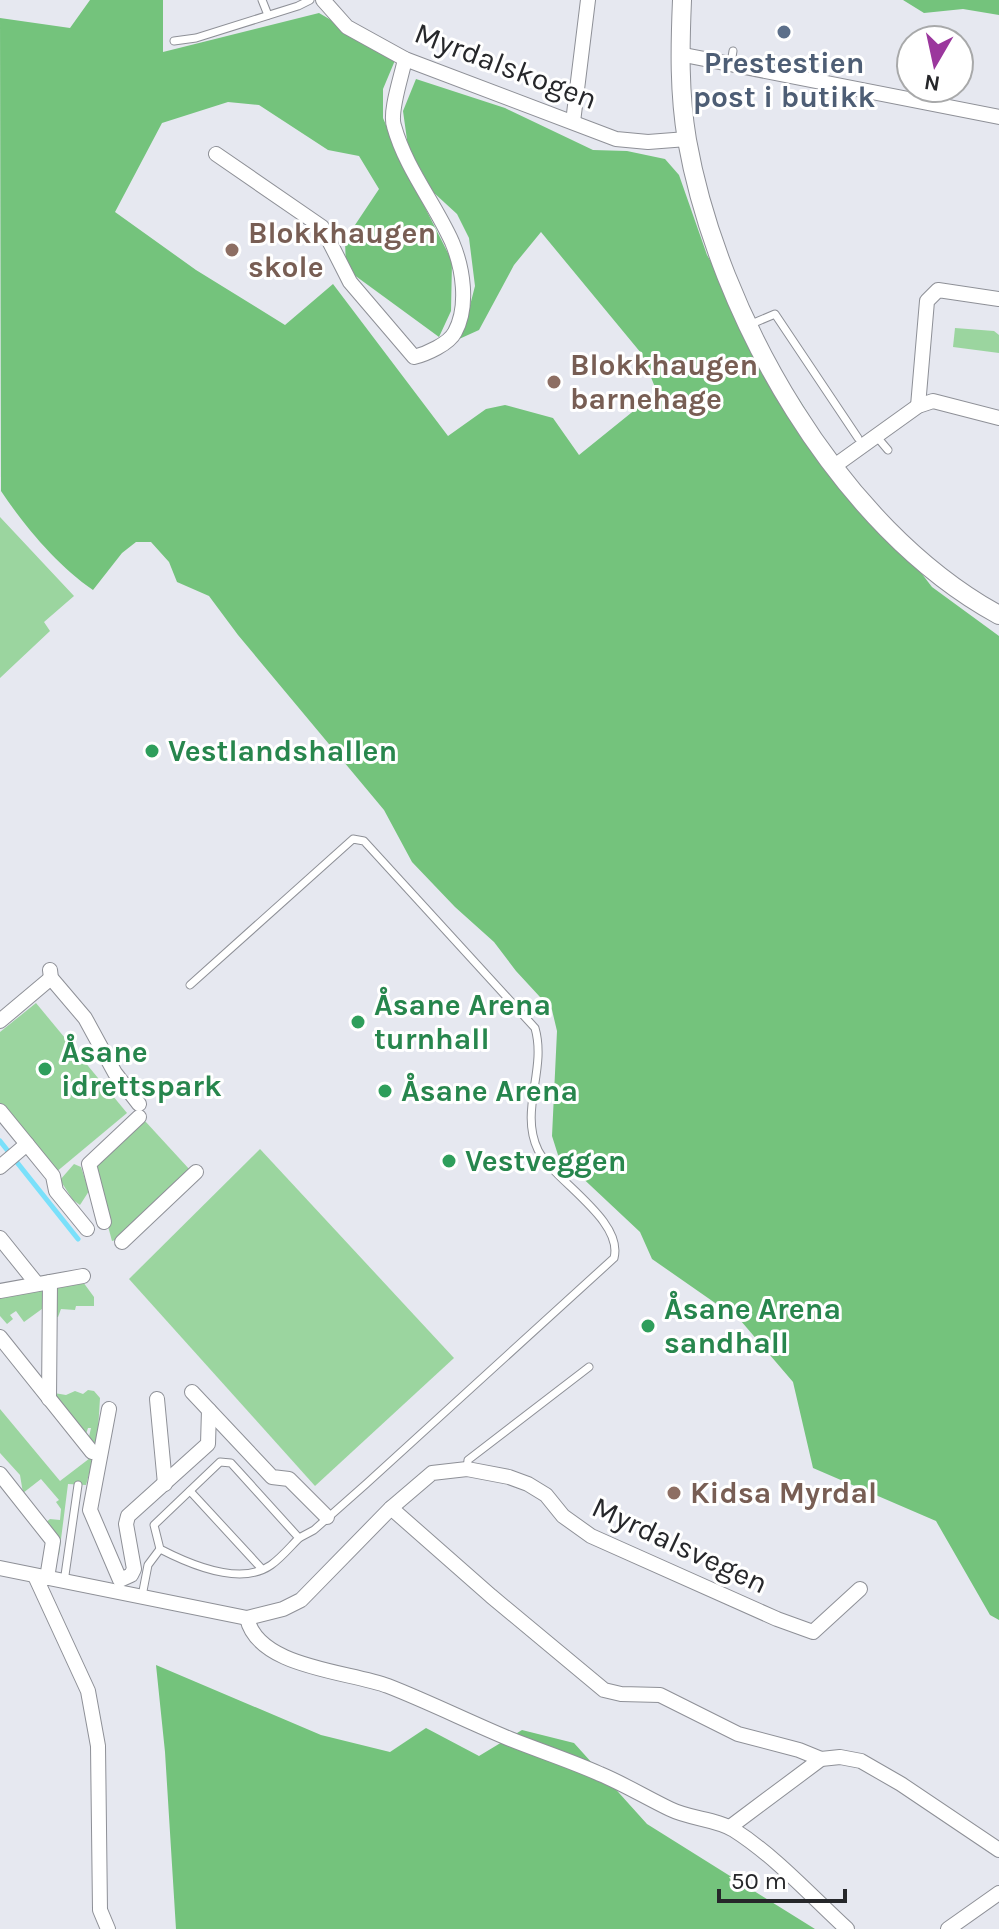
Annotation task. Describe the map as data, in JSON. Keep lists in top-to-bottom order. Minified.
{"streets":{"street":["Myrdalskogen","Myrdalsvegen"]},"places":["Prestestien post i butikk","Blokkhaugen skole","Blokkhaugen barnehage","Vestlandshallen","Åsane Arena turnhall","Åsane idrettspark","Åsane Arena","Vestveggen","Åsane Arena sandhall","Kidsa Myrdal"],"scale_bar":"50 m","north":"bottom"}
